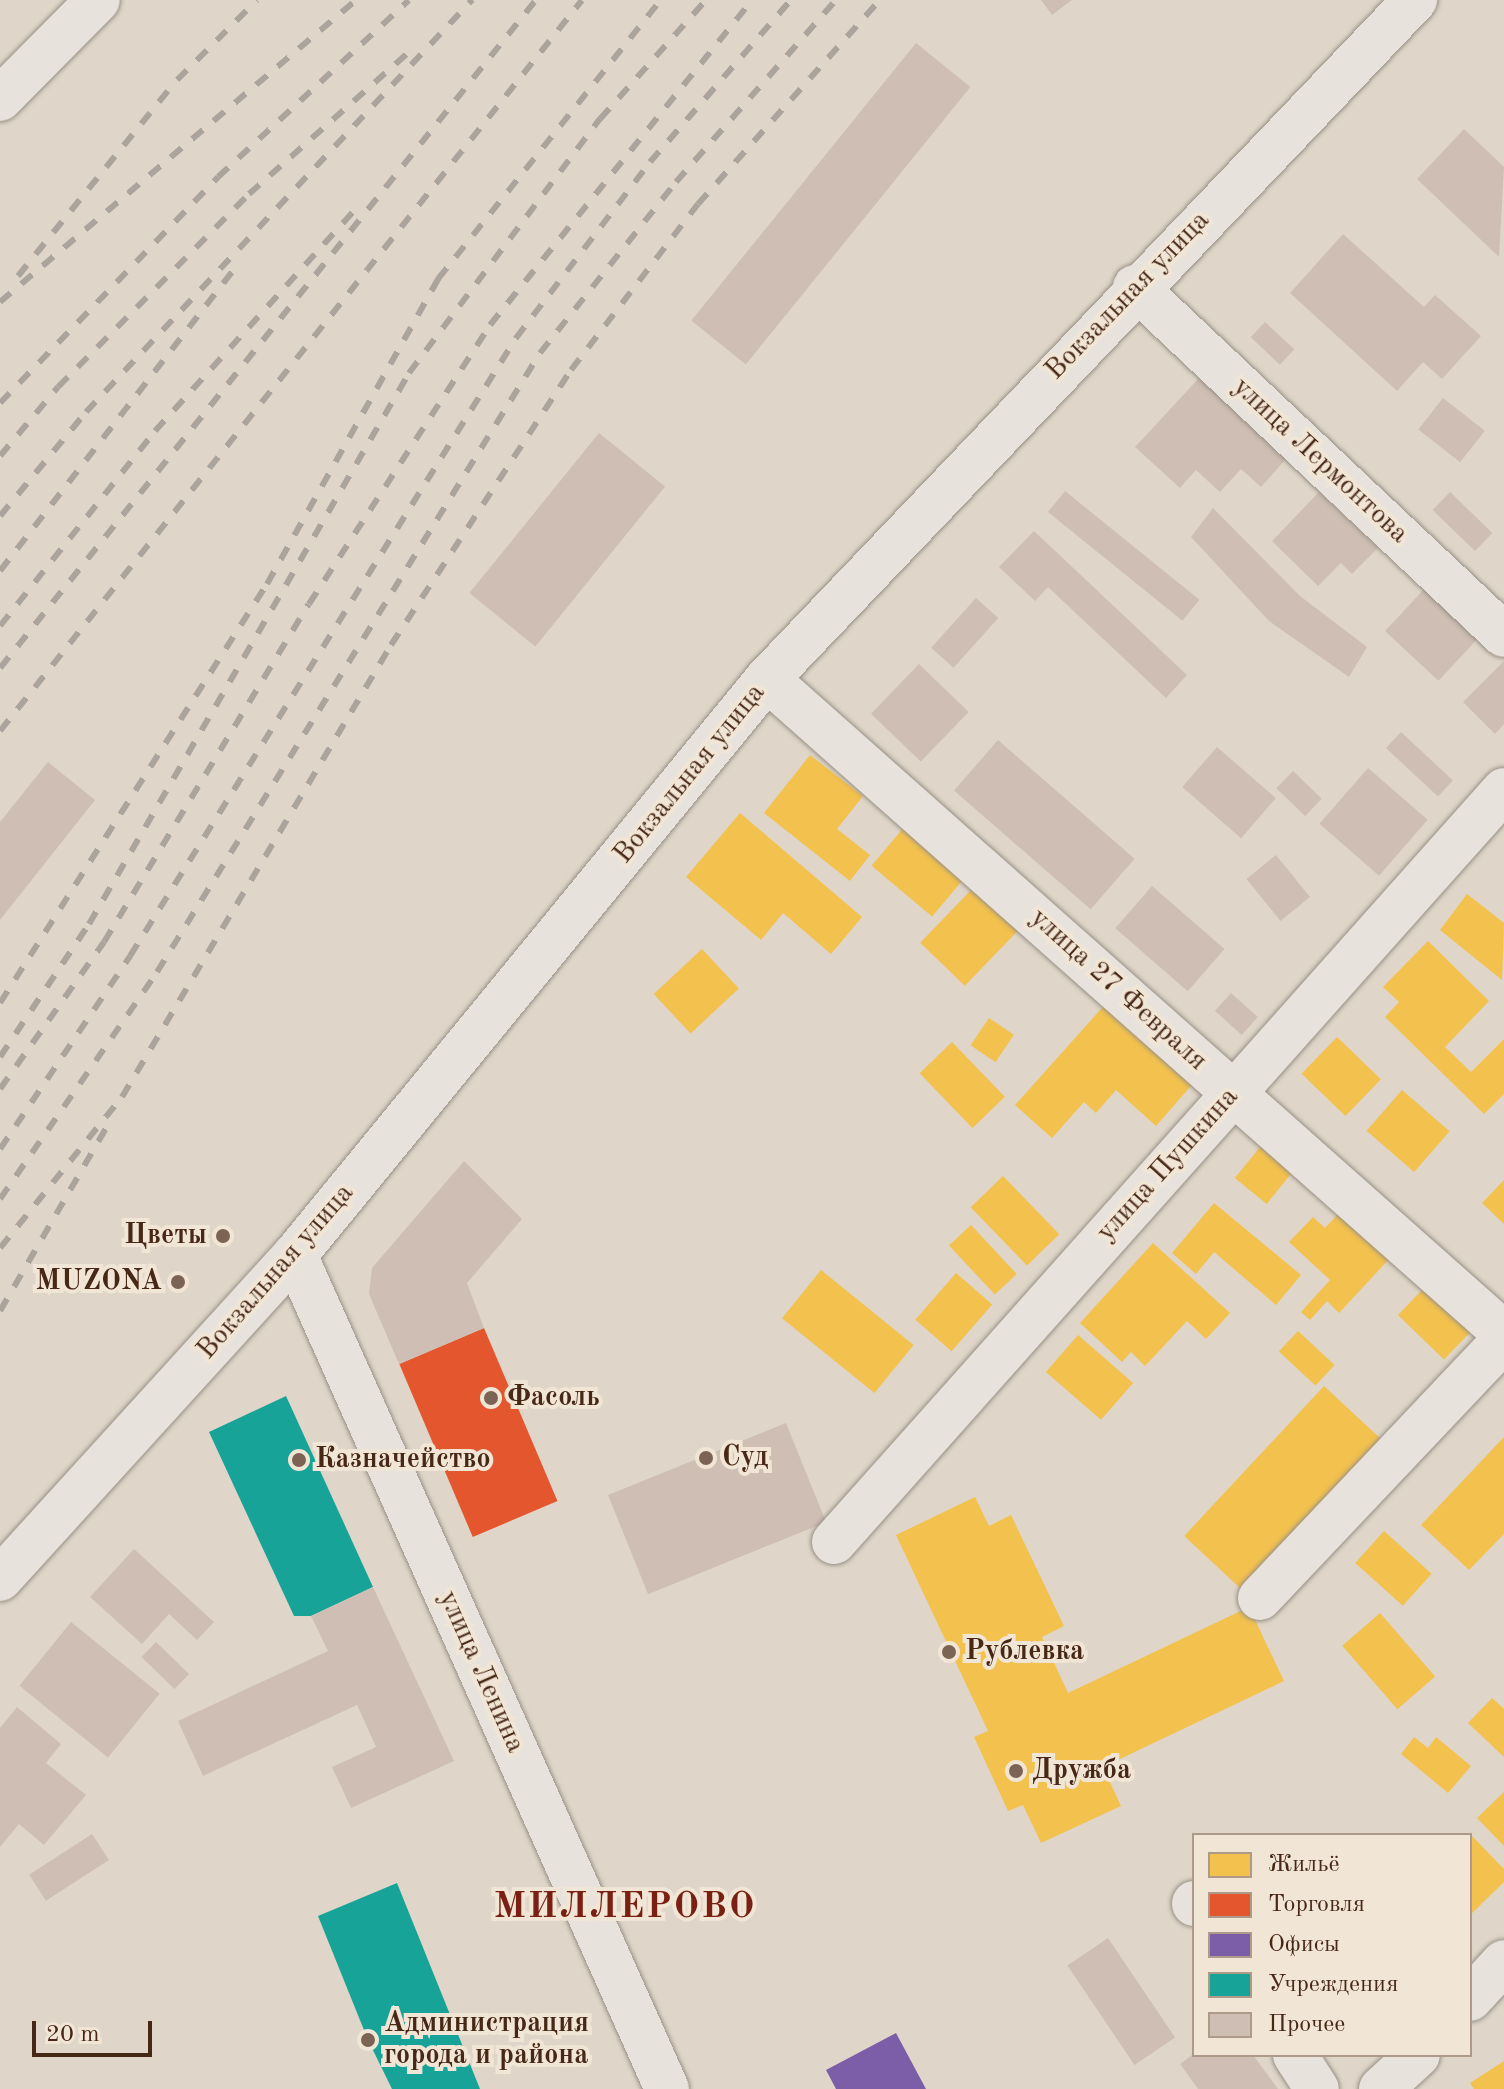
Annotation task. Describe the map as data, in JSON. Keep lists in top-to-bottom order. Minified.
{"streets":{"street":["Вокзальная улица","улица Лермонтова","улица 27 Февраля","улица Пушкина","улица Ленина"]},"crossings":[["Вокзальная улица","улица Лермонтова"],["Вокзальная улица","улица 27 Февраля"],["Вокзальная улица","улица Ленина"],["улица 27 Февраля","улица Пушкина"]],"districts":["МИЛЛЕРОВО"],"places":["Цветы","MUZONA","Фасоль","Суд","Казначейство","Рублевка","Дружба","Администрация города и района"],"legend":["Жильё","Торговля","Офисы","Учреждения","Прочее"],"scale_bar":"20 m"}
